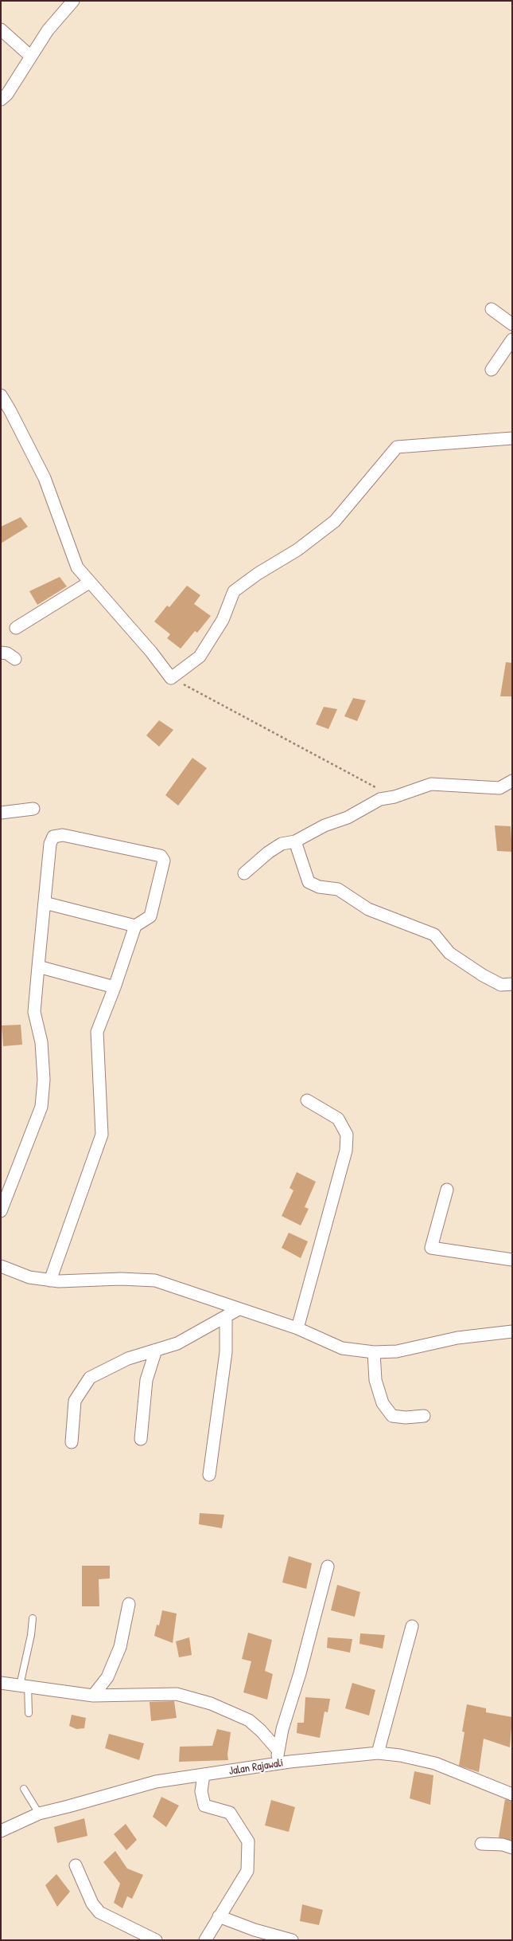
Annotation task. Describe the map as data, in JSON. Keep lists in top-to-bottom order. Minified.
{"streets":{"street":["Jalan Rajawali"]}}
